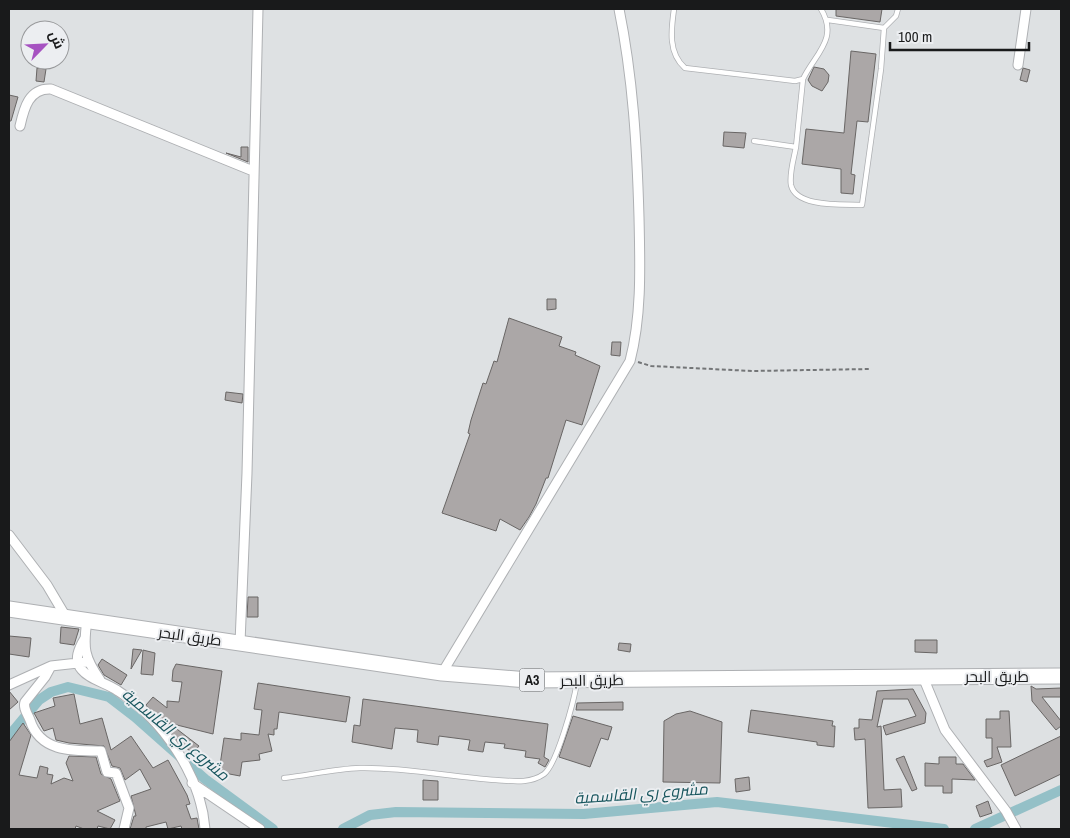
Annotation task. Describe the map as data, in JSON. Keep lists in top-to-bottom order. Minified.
{"streets":{"highway":["طريق البحر","A3"]},"water":["مشروع ري القاسمية"],"scale_bar":"100 m","north":"top right"}
